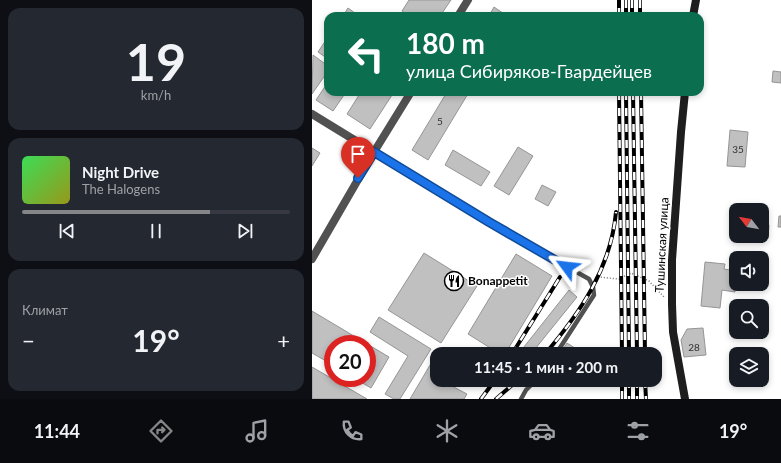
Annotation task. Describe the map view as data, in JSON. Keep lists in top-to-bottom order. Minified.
{"streets":{"main road":["Тушинская улица"]},"places":{"restaurant":["Bonappetit"]},"house_numbers":["5","35","28"],"north":"top left","page":{"tile":[["19","km/h"],"Климат"],"turn":["180 m","улица Сибиряков-Гвардейцев"],"song":["Night Drive","The Halogens"],"heat":["−","19°","+"],"limit":"20","trip":"11:45 · 1 мин · 200 m","tabs":["11:44","19°"]}}
